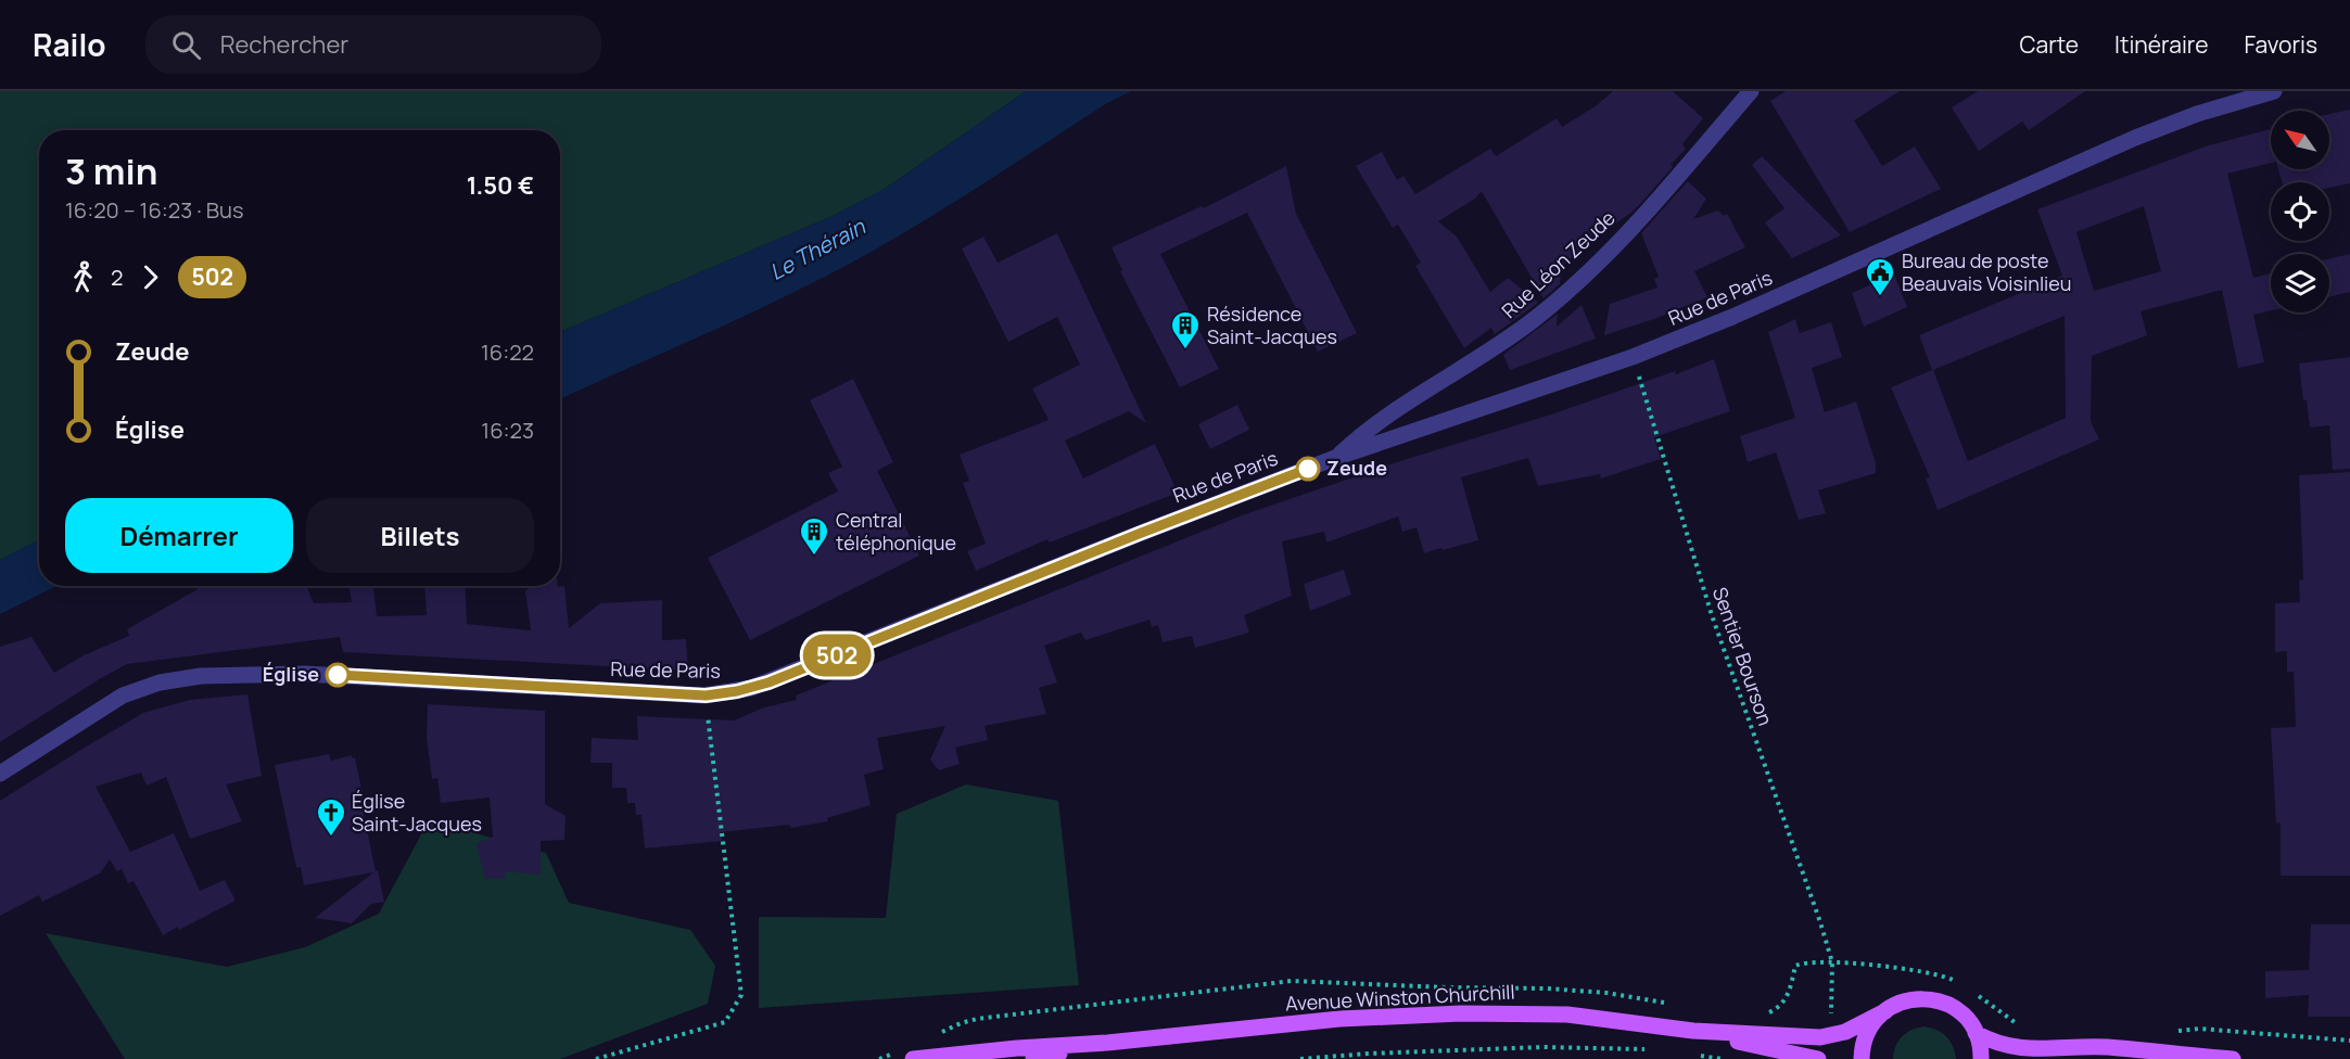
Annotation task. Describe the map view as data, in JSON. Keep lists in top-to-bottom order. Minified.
{"streets":{"main road":["Avenue Winston Churchill"],"street":["Rue Léon Zeude","Rue de Paris"],"path":["Sentier Bourson"]},"crossings":[["Rue Léon Zeude","Rue de Paris"],["Rue de Paris","Sentier Bourson"]],"water":["Le Thérain"],"places":{"public building":["Bureau de poste Beauvais Voisinlieu"],"building":["Résidence Saint-Jacques","Central téléphonique"],"other":["Zeude","Église"],"church":["Église Saint-Jacques"]},"lines":["bus line 502"],"north":"top left","page":{"header":"Railo","search":"Rechercher","nav":["Carte","Itinéraire","Favoris"],"on_map":"502","heading":["3 min","16:20 – 16:23 · Bus","1.50 €"],"legs":["2","502"],"list":[{"name":"Zeude","value":"16:22"},{"name":"Église","value":"16:23"}],"buttons":["Démarrer","Billets"]}}
